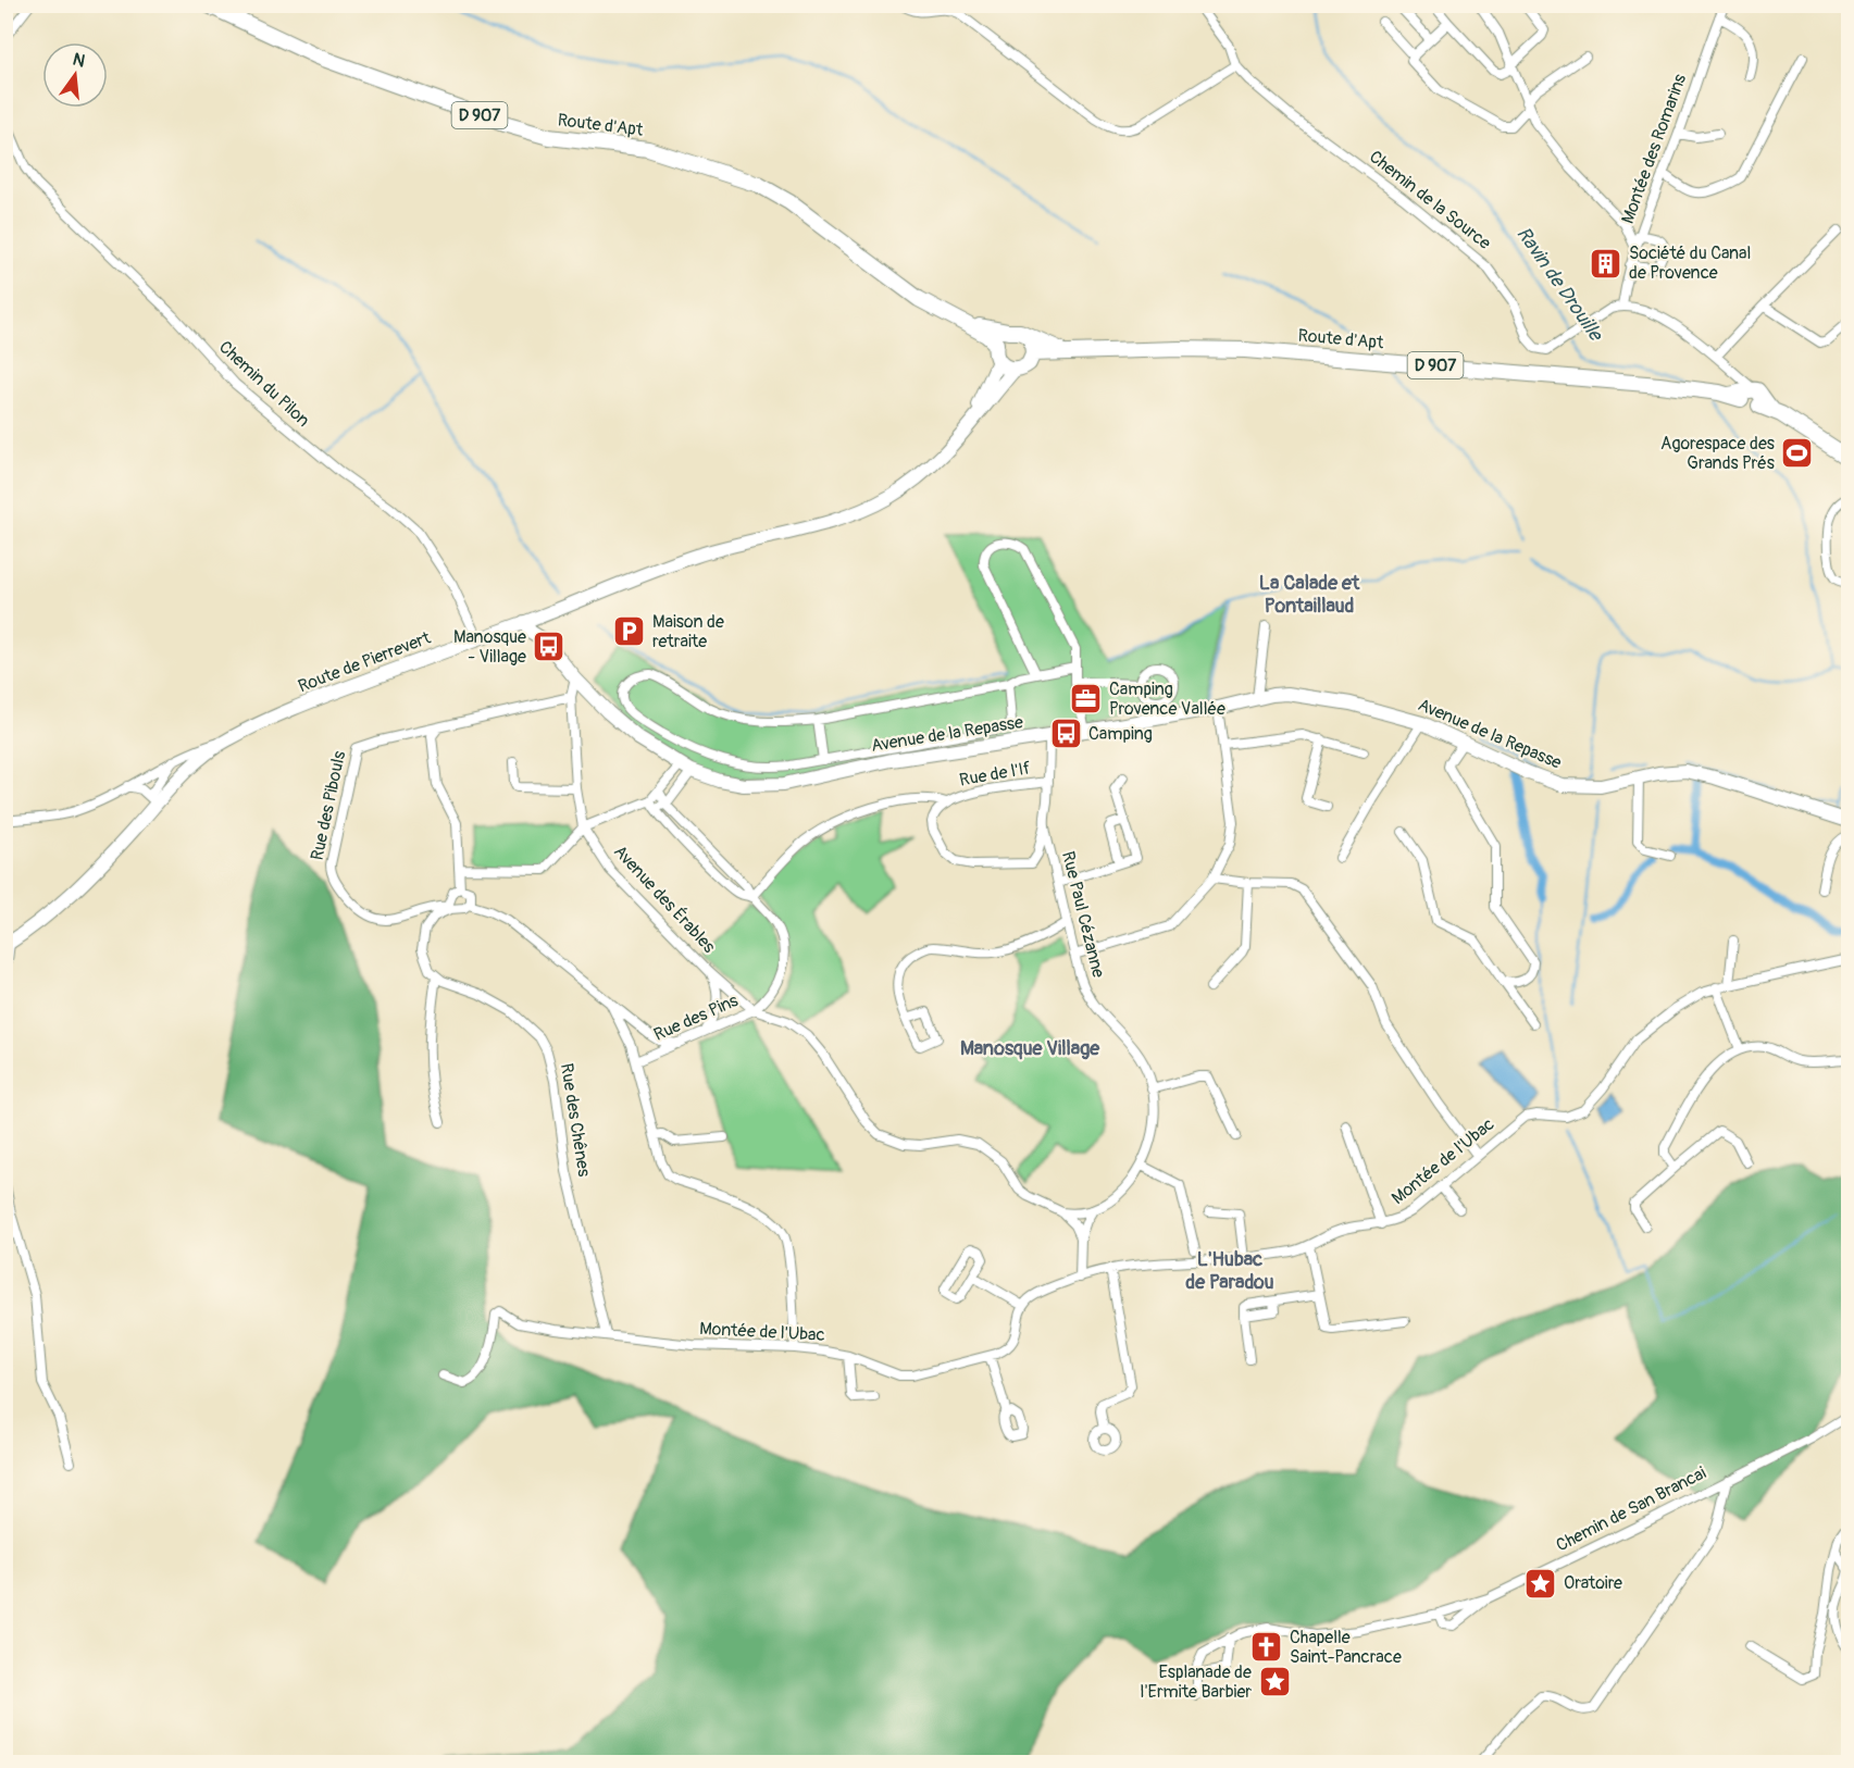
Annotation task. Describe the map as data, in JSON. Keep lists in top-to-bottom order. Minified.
{"streets":{"main road":["D 907","Route d'Apt"],"street":["Montée des Romarins","Chemin de la Source","Chemin du Pilon","Route de Pierrevert","Avenue de la Repasse","Rue de l'If","Rue des Pibouls","Avenue des Érables","Rue Paul Cézanne","Rue des Pins","Rue des Chênes","Montée de l'Ubac","Chemin de San Brancai"]},"crossings":[["D 907","Route d'Apt"],["Route d'Apt","Route de Pierrevert"],["Montée des Romarins","Chemin de la Source"],["Chemin du Pilon","Route de Pierrevert"],["Route de Pierrevert","Avenue de la Repasse"],["Avenue de la Repasse","Avenue des Érables"],["Avenue de la Repasse","Rue Paul Cézanne"],["Rue de l'If","Rue Paul Cézanne"],["Rue des Pibouls","Avenue des Érables"],["Avenue des Érables","Rue des Pins"],["Rue des Chênes","Montée de l'Ubac"]],"districts":["La Calade et Pontaillaud","Manosque Village","L'Hubac de Paradou"],"water":["Ravin de Drouille"],"places":{"building":["Société du Canal de Provence"],"sports":["Agorespace des Grands Prés"],"parking":["Maison de retraite"],"bus stop":["Manosque - Village","Camping"],"office":["Camping Provence Vallée"],"place":["Oratoire","Esplanade de l'Ermite Barbier"],"church":["Chapelle Saint-Pancrace"]},"north":"top"}
